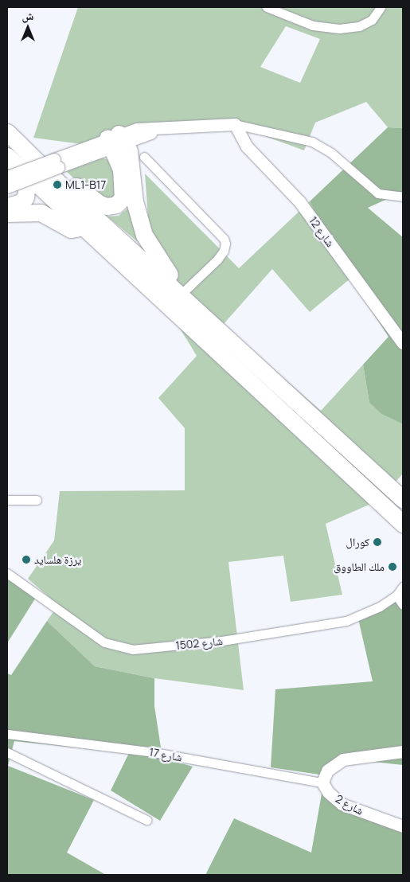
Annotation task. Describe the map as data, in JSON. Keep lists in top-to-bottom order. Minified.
{"streets":{"street":["شارع 12","شارع 1502","شارع 17","شارع 2"]},"crossings":[["شارع 17","شارع 2"]],"places":["ML1-B17","كورال","يرزة هلسايد","ملك الطاووق"],"north":"top"}
